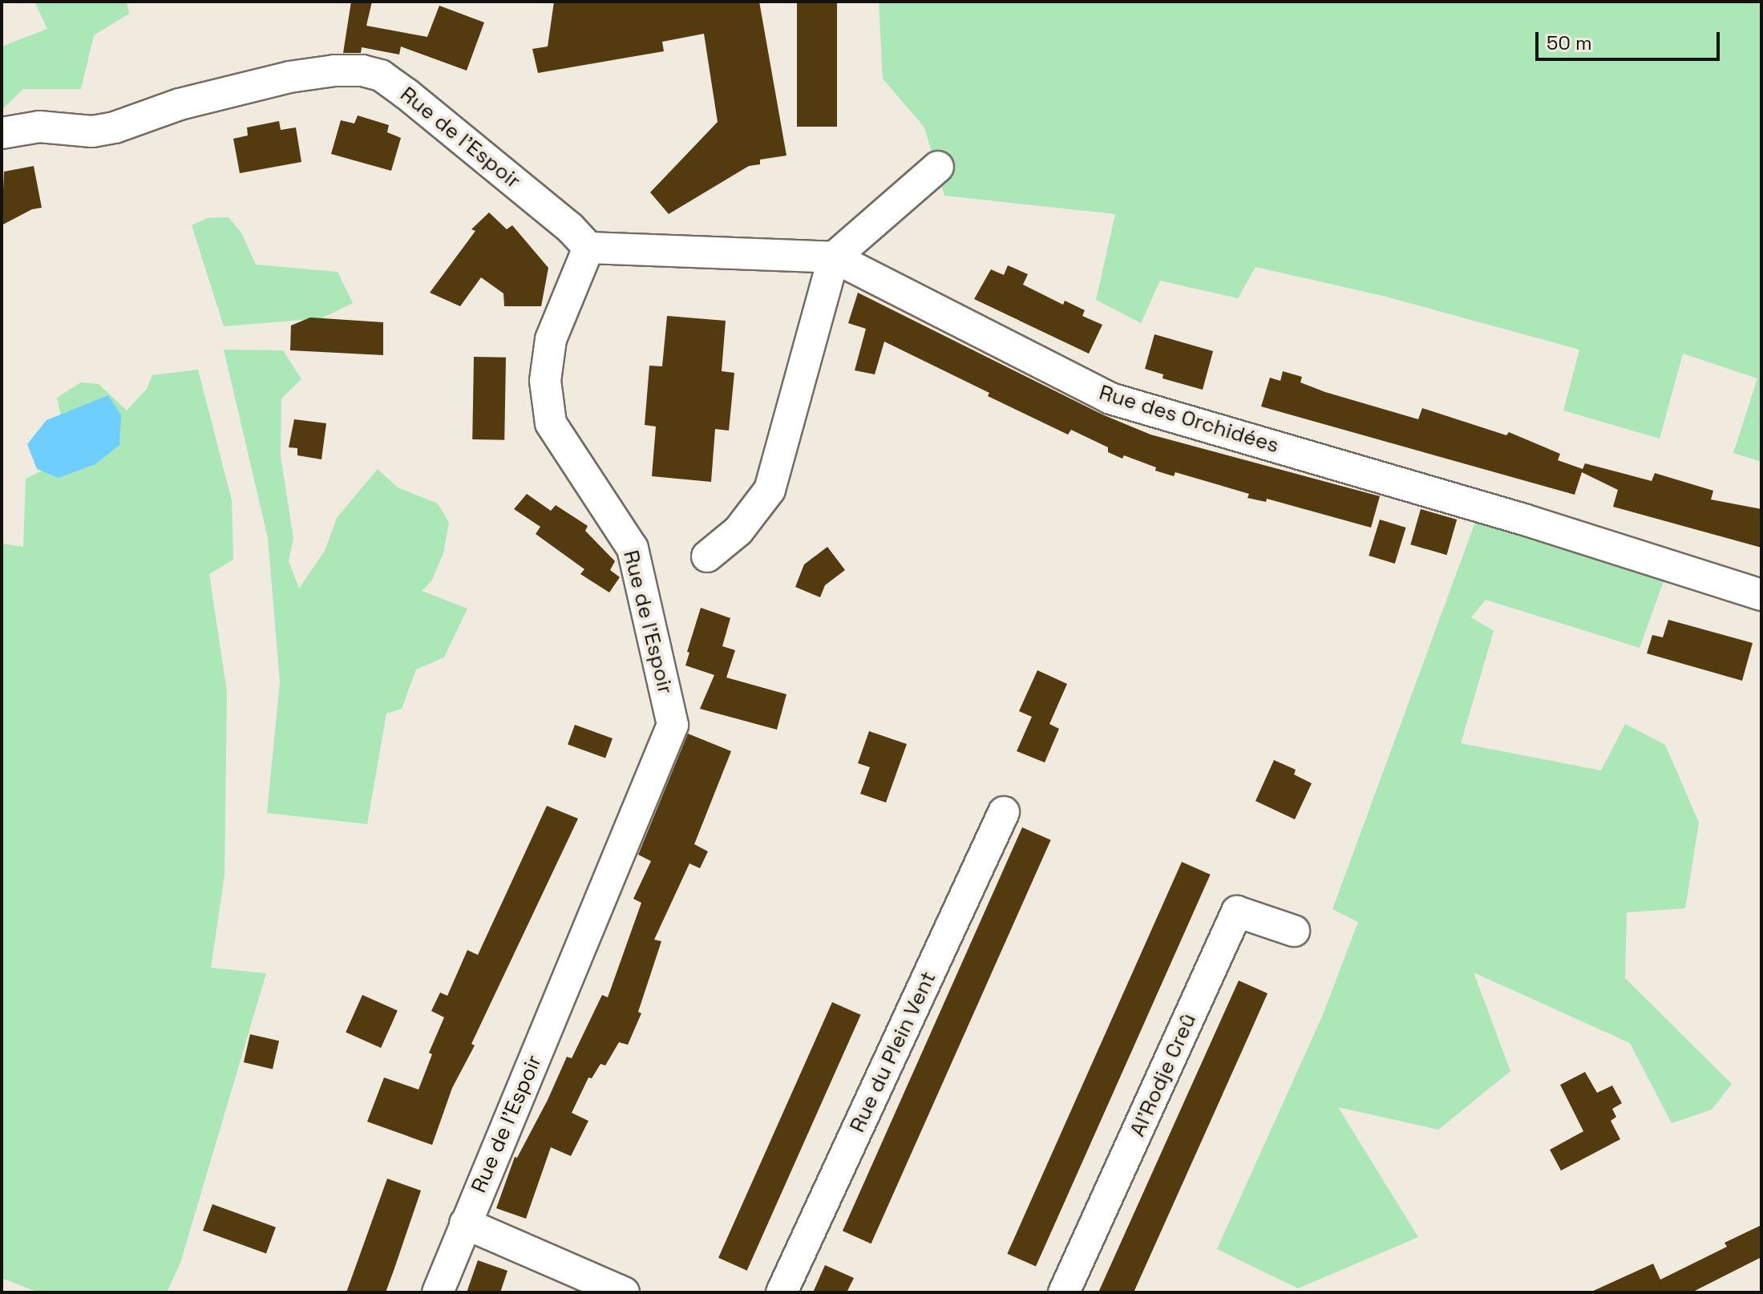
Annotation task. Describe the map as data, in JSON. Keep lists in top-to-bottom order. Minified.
{"streets":{"street":["Rue de l'Espoir","Rue des Orchidées","Rue du Plein Vent","Al'Rodje Creû"]},"crossings":[["Rue de l'Espoir","Rue des Orchidées"]],"scale_bar":"50 m"}
